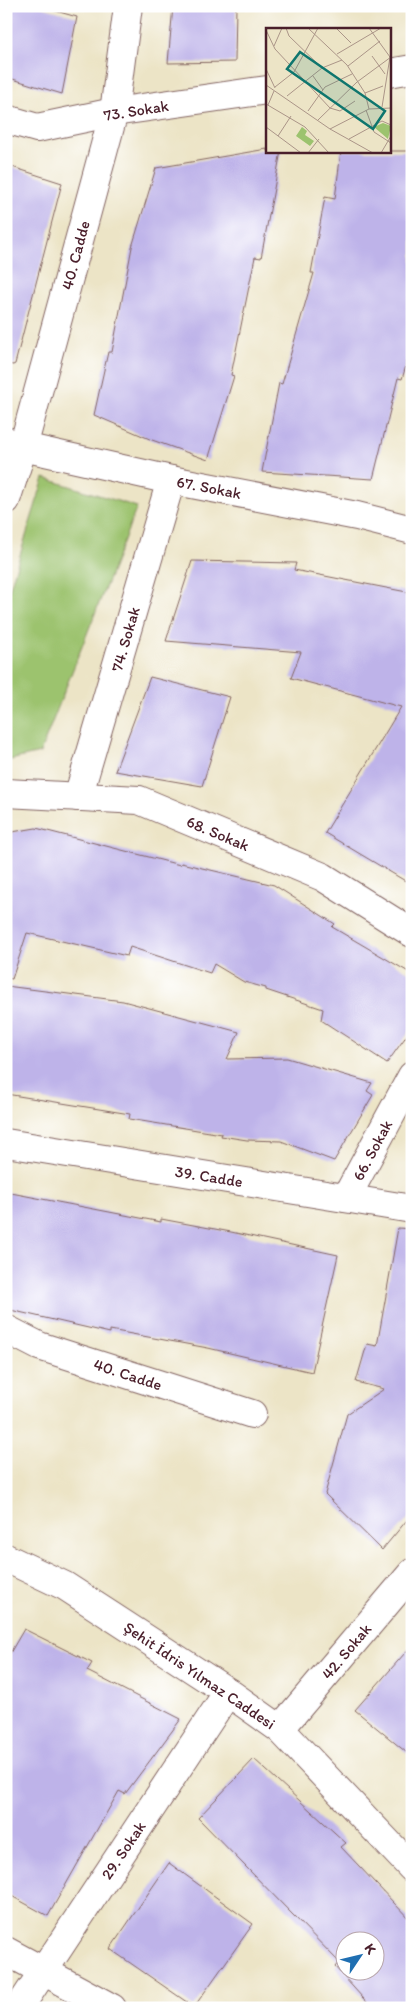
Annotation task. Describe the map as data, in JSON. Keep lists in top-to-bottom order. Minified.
{"streets":{"street":["73. Sokak","40. Cadde","67. Sokak","74. Sokak","68. Sokak","66. Sokak","39. Cadde","42. Sokak","Şehit İdris Yılmaz Caddesi","29. Sokak"]},"crossings":[["73. Sokak","40. Cadde"],["40. Cadde","67. Sokak"],["67. Sokak","74. Sokak"],["74. Sokak","68. Sokak"],["66. Sokak","39. Cadde"],["42. Sokak","Şehit İdris Yılmaz Caddesi"],["Şehit İdris Yılmaz Caddesi","29. Sokak"]],"north":"top right"}
